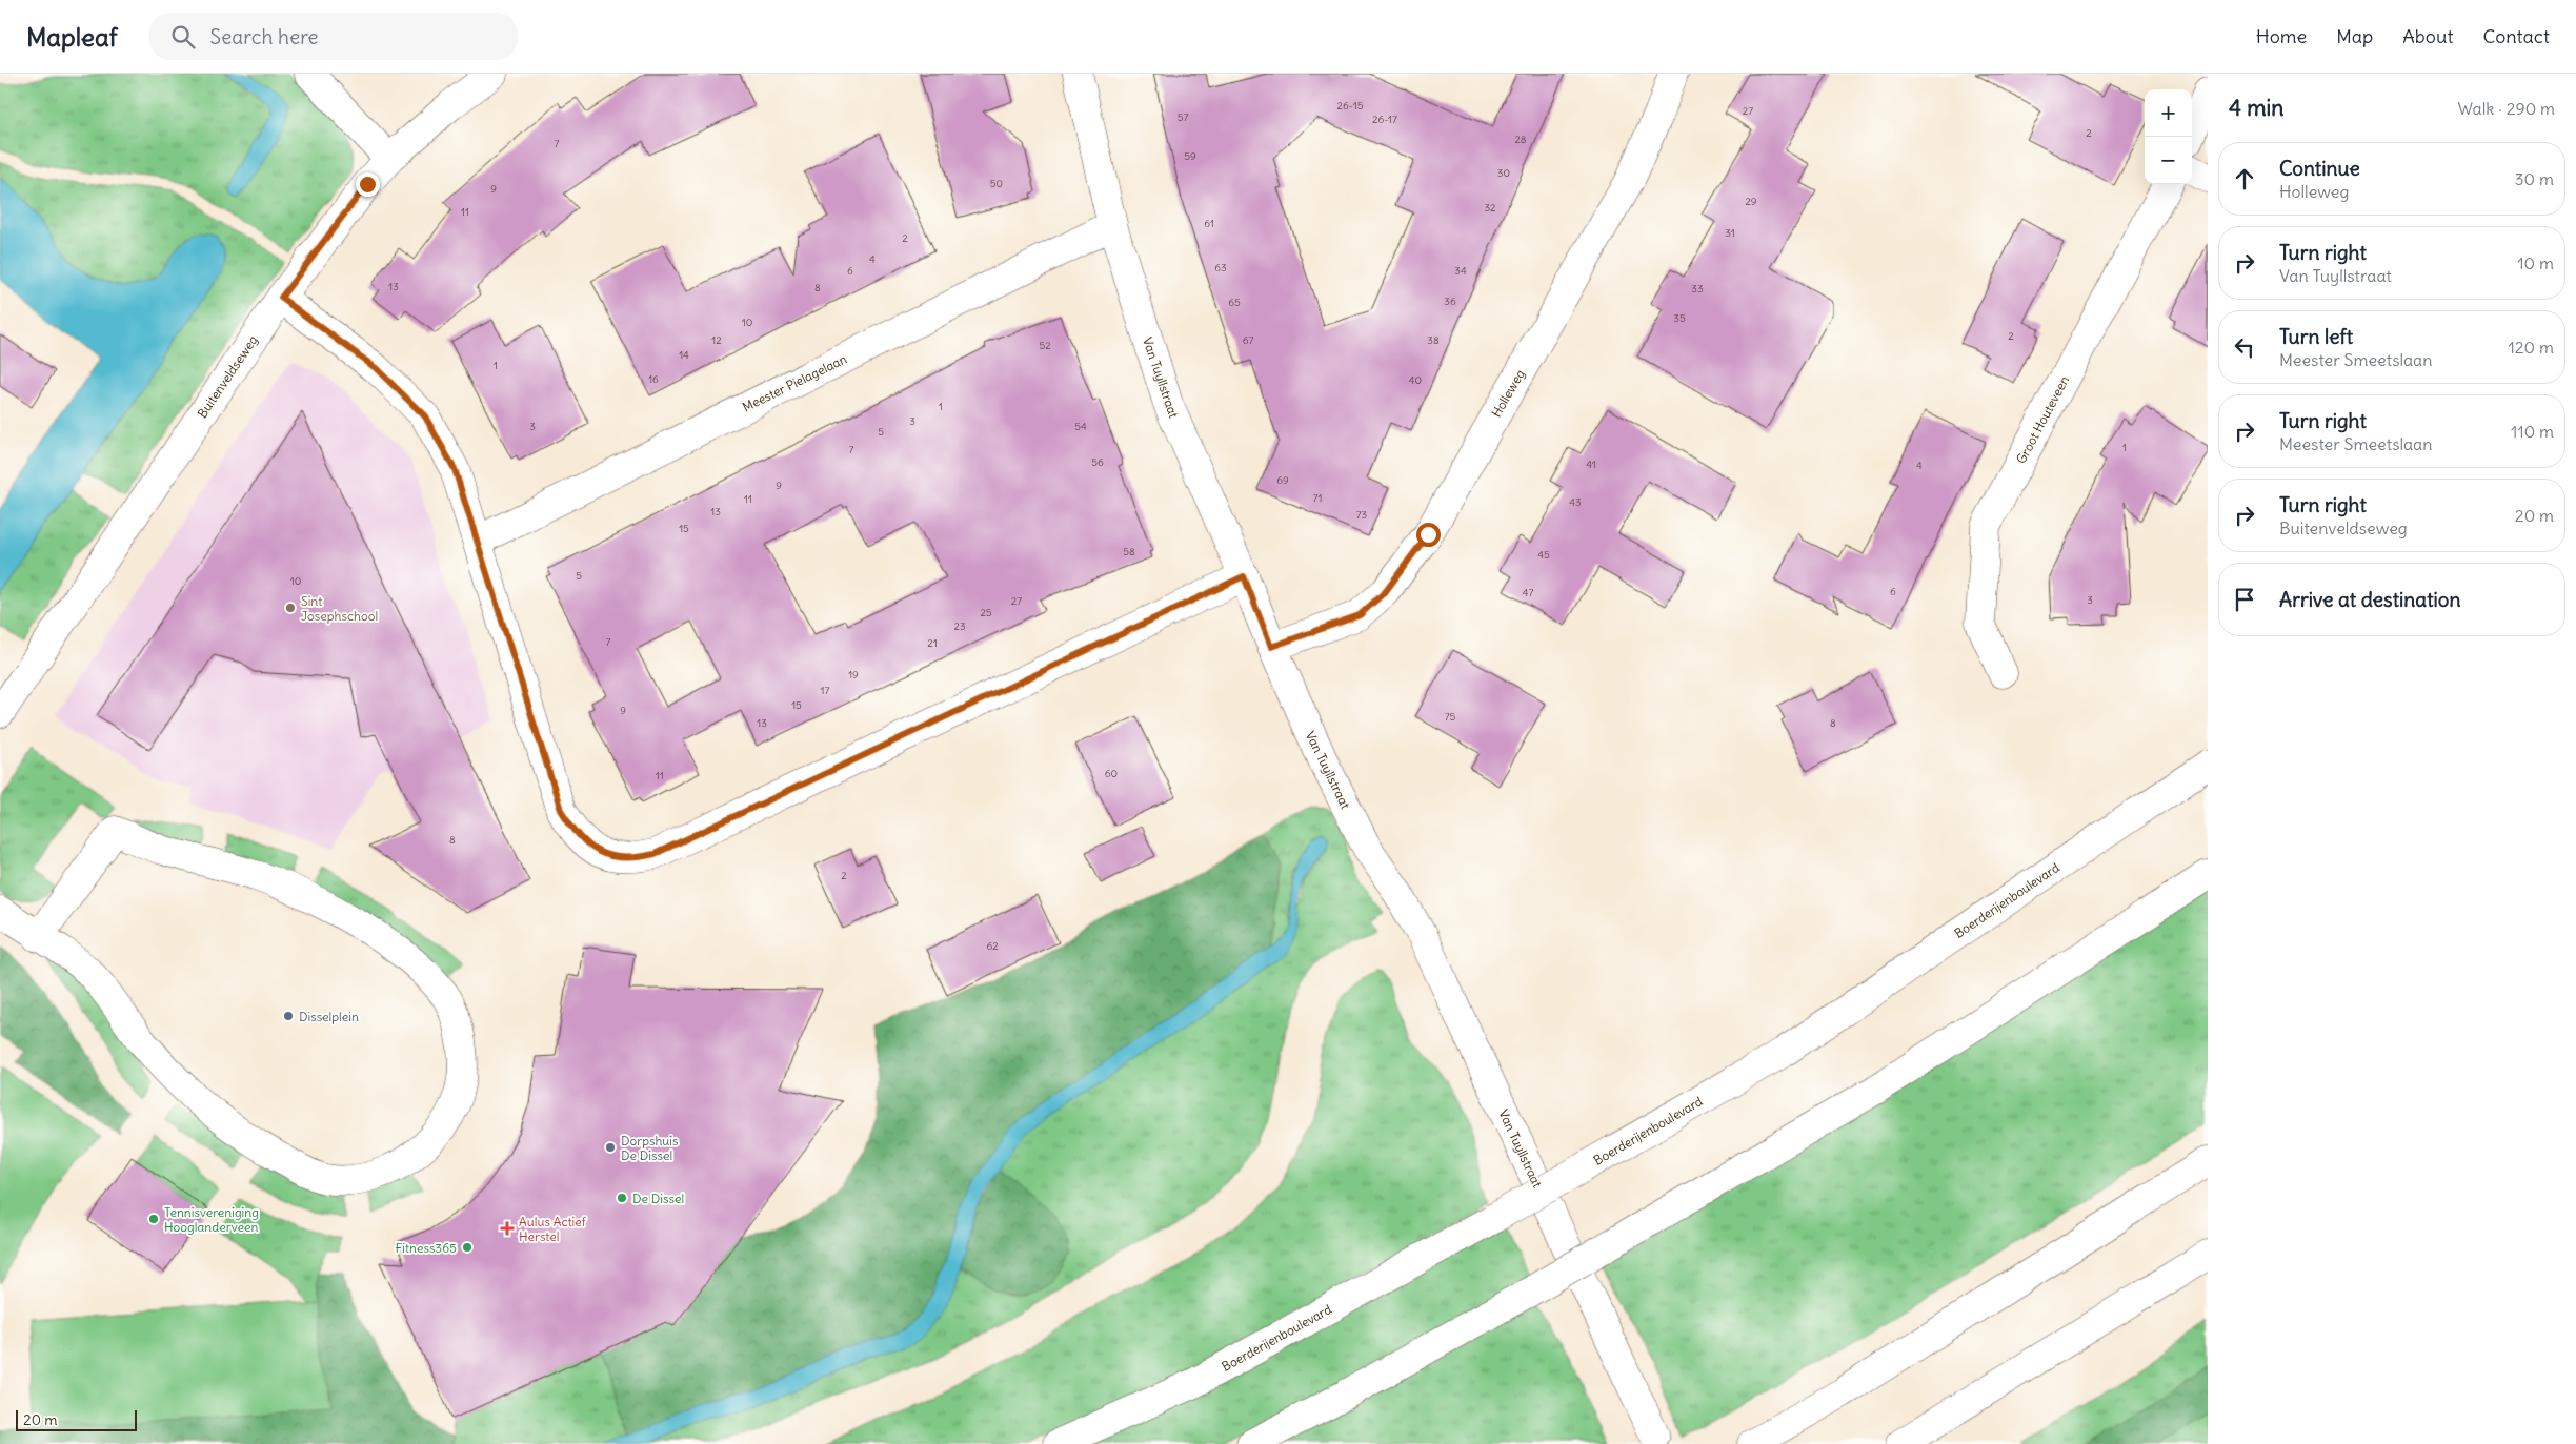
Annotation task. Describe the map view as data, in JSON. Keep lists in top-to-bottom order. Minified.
{"streets":{"main road":["Buitenveldseweg","Van Tuyllstraat","Meester Pielagelaan","Holleweg","Groot Houteveen","Boerderijenboulevard"]},"crossings":[["Van Tuyllstraat","Meester Pielagelaan"],["Van Tuyllstraat","Holleweg"]],"places":{"other":["Sint Josephschool","Disselplein","Dorpshuis De Dissel","De Dissel","Tennisvereniging Hooglanderveen","Fitness365"],"health":["Aulus Actief Herstel"]},"house_numbers":["26-15","27","57","26-17","2","28","7","59","30","50","9","29","32","11","61","31","2","4","63","6","34","13","8","33","36","65","35","10","2","12","67","38","52","14","1","16","40","1","3","3","54","5","1","7","56","41","4","69","9","71","11","43","13","73","15","58","45","5","10","6","47","3","27","25","23","7","21","19","17","15","9","75","13","8","60","11","8","2","62"],"scale_bar":"20 m","page":{"header":"Mapleaf","search":"Search here","nav":["Home","Map","About","Contact"],"heading":["4 min","Walk · 290 m"],"map_buttons":["+","−"],"list":[["Continue","Holleweg","30 m"],["Turn right","Van Tuyllstraat","10 m"],["Turn left","Meester Smeetslaan","120 m"],["Turn right","Meester Smeetslaan","110 m"],["Turn right","Buitenveldseweg","20 m"],"Arrive at destination"],"scale":"20 m"}}
